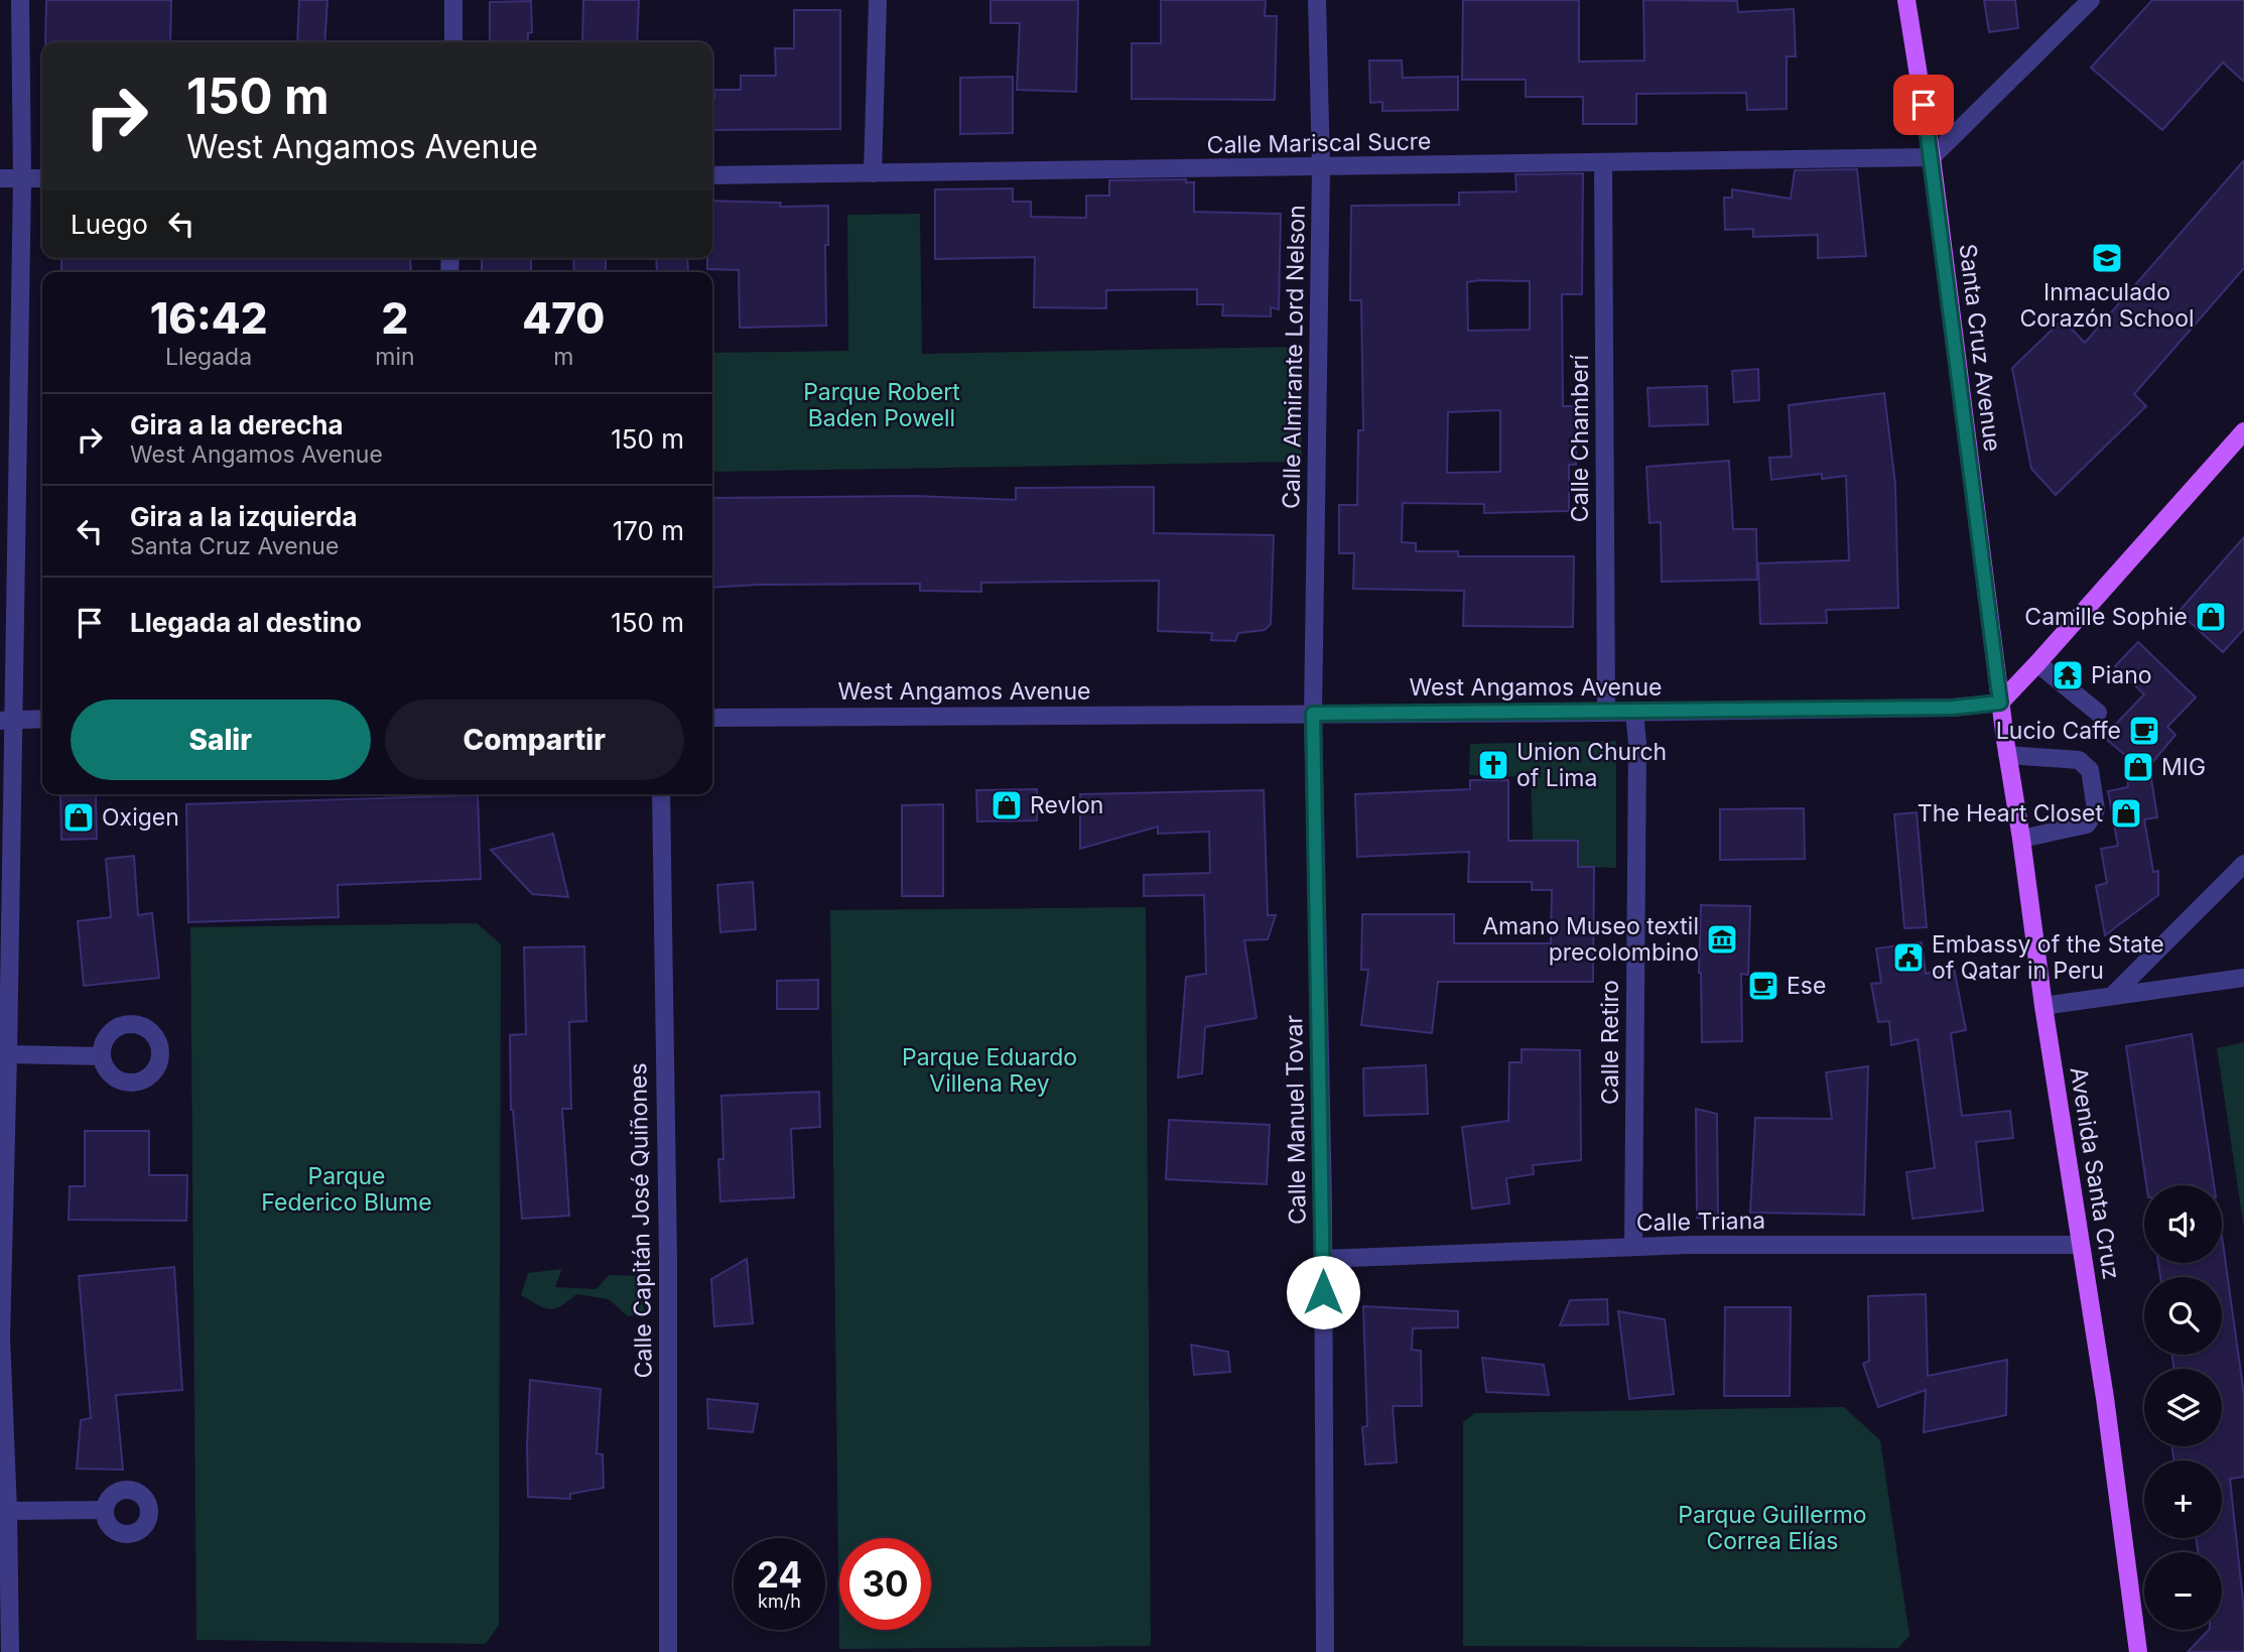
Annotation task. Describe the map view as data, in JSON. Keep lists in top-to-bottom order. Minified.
{"streets":{"main road":["Santa Cruz Avenue","Avenida Santa Cruz"],"street":["Calle Mariscal Sucre","Calle Almirante Lord Nelson","Calle Chamberí","West Angamos Avenue","Calle Retiro","Calle Manuel Tovar","Calle Capitán José Quiñones","Calle Triana"]},"crossings":[["Calle Mariscal Sucre","Santa Cruz Avenue"],["Calle Mariscal Sucre","Calle Almirante Lord Nelson"],["Calle Mariscal Sucre","Calle Chamberí"],["Santa Cruz Avenue","West Angamos Avenue"],["Santa Cruz Avenue","Avenida Santa Cruz"],["Calle Almirante Lord Nelson","West Angamos Avenue"],["Calle Almirante Lord Nelson","Calle Manuel Tovar"],["Calle Chamberí","West Angamos Avenue"],["West Angamos Avenue","Calle Retiro"],["West Angamos Avenue","Calle Manuel Tovar"],["West Angamos Avenue","Avenida Santa Cruz"],["Calle Retiro","Calle Triana"],["Calle Manuel Tovar","Calle Triana"],["Avenida Santa Cruz","Calle Triana"]],"parks":["Parque Robert Baden Powell","Parque Eduardo Villena Rey","Parque Federico Blume","Parque Guillermo Correa Elías"],"places":{"school or university":["Inmaculado Corazón School"],"shop":["Camille Sophie","MIG","Revlon","The Heart Closet","Oxigen"],"temple":["Piano"],"cafe":["Lucio Caffe","Ese"],"church":["Union Church of Lima"],"museum":["Amano Museo textil precolombino"],"public building":["Embassy of the State of Qatar in Peru"]},"page":{"turn":["150 m","West Angamos Avenue"],"then":"Luego","eta":["16:42","Llegada","2","min","470","m"],"list":[{"name":"Gira a la derecha","note":"West Angamos Avenue","value":"150 m"},{"name":"Gira a la izquierda","note":"Santa Cruz Avenue","value":"170 m"},{"name":"Llegada al destino","value":"150 m"}],"buttons":["Salir","Compartir"],"map_buttons":["+","−"],"speed":"24 km/h","limit":"30"}}
